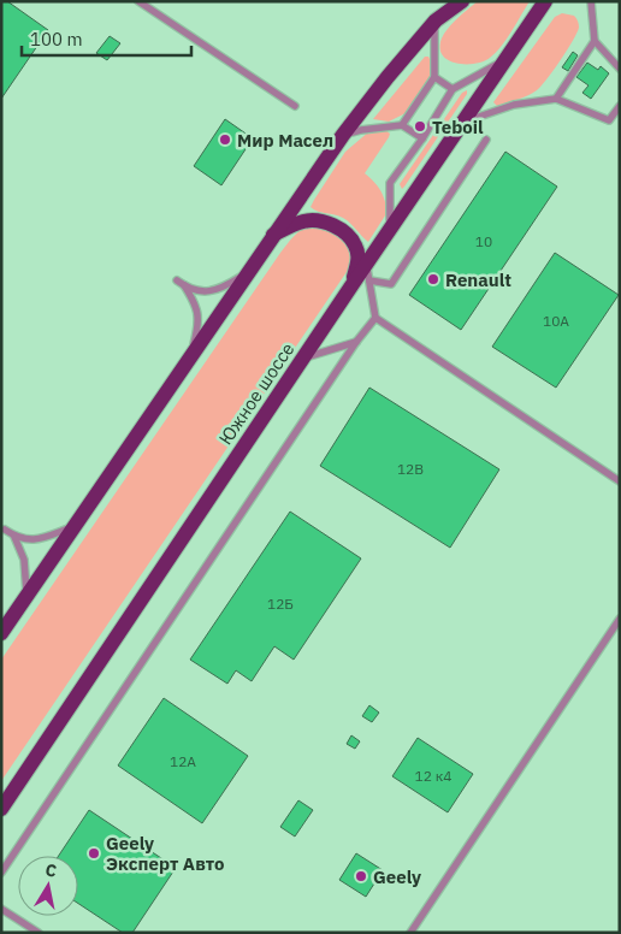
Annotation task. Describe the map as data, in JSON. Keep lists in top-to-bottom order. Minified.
{"streets":{"main road":["Южное шоссе"]},"places":["Teboil","Мир Масел","Renault","Geely Эксперт Авто","Geely"],"house_numbers":["10","10А","12В","12Б","12А","12 к4"],"scale_bar":"100 m","north":"top"}
